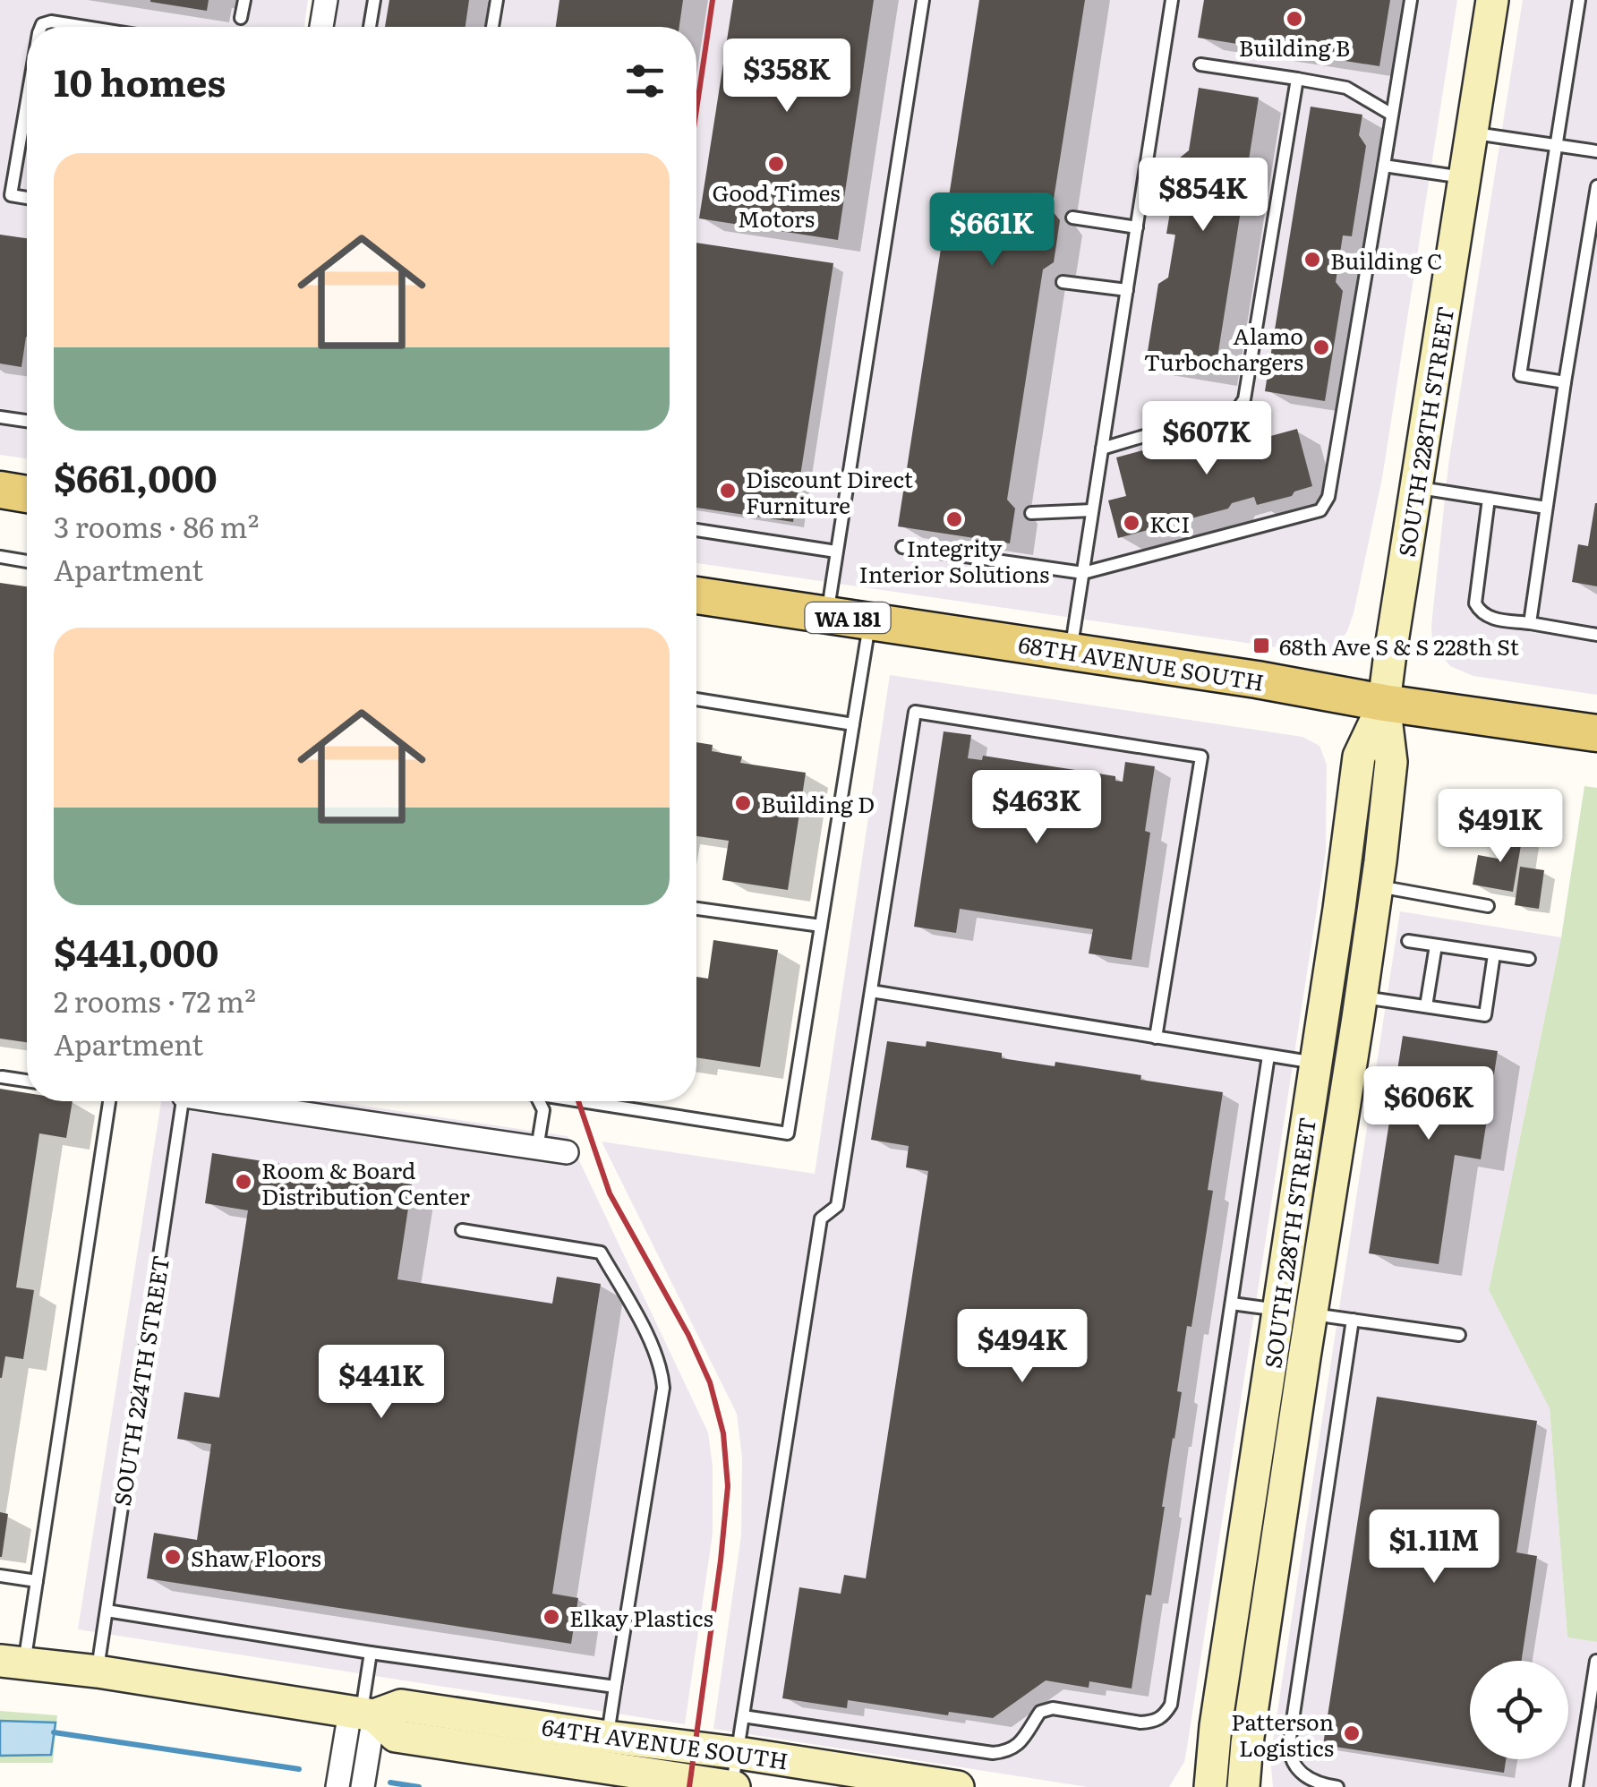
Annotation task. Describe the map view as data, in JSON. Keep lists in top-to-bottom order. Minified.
{"streets":{"main road":["SOUTH 228TH STREET","WA 181","68TH AVENUE SOUTH","64TH AVENUE SOUTH"],"lane":["SOUTH 224TH STREET"]},"crossings":[["SOUTH 228TH STREET","68TH AVENUE SOUTH"],["SOUTH 224TH STREET","64TH AVENUE SOUTH"]],"places":{"other":["Building B","Good Times Motors","Building C","Alamo Turbochargers","Discount Direct Furniture","Integrity Interior Solutions","KCI","Building D","Room & Board Distribution Center","Shaw Floors","Elkay Plastics","Patterson Logistics"],"transit":["68th Ave S & S 228th St"]},"page":{"heading":"10 homes","price":["$358K","$854K","$661K","$607K","$463K","$491K","$606K","$494K","$441K","$1.11M"],"list":[{"name":"$661,000","note":"3 rooms · 86 m² · Apartment"},{"name":"$441,000","note":"2 rooms · 72 m² · Apartment"}]}}
